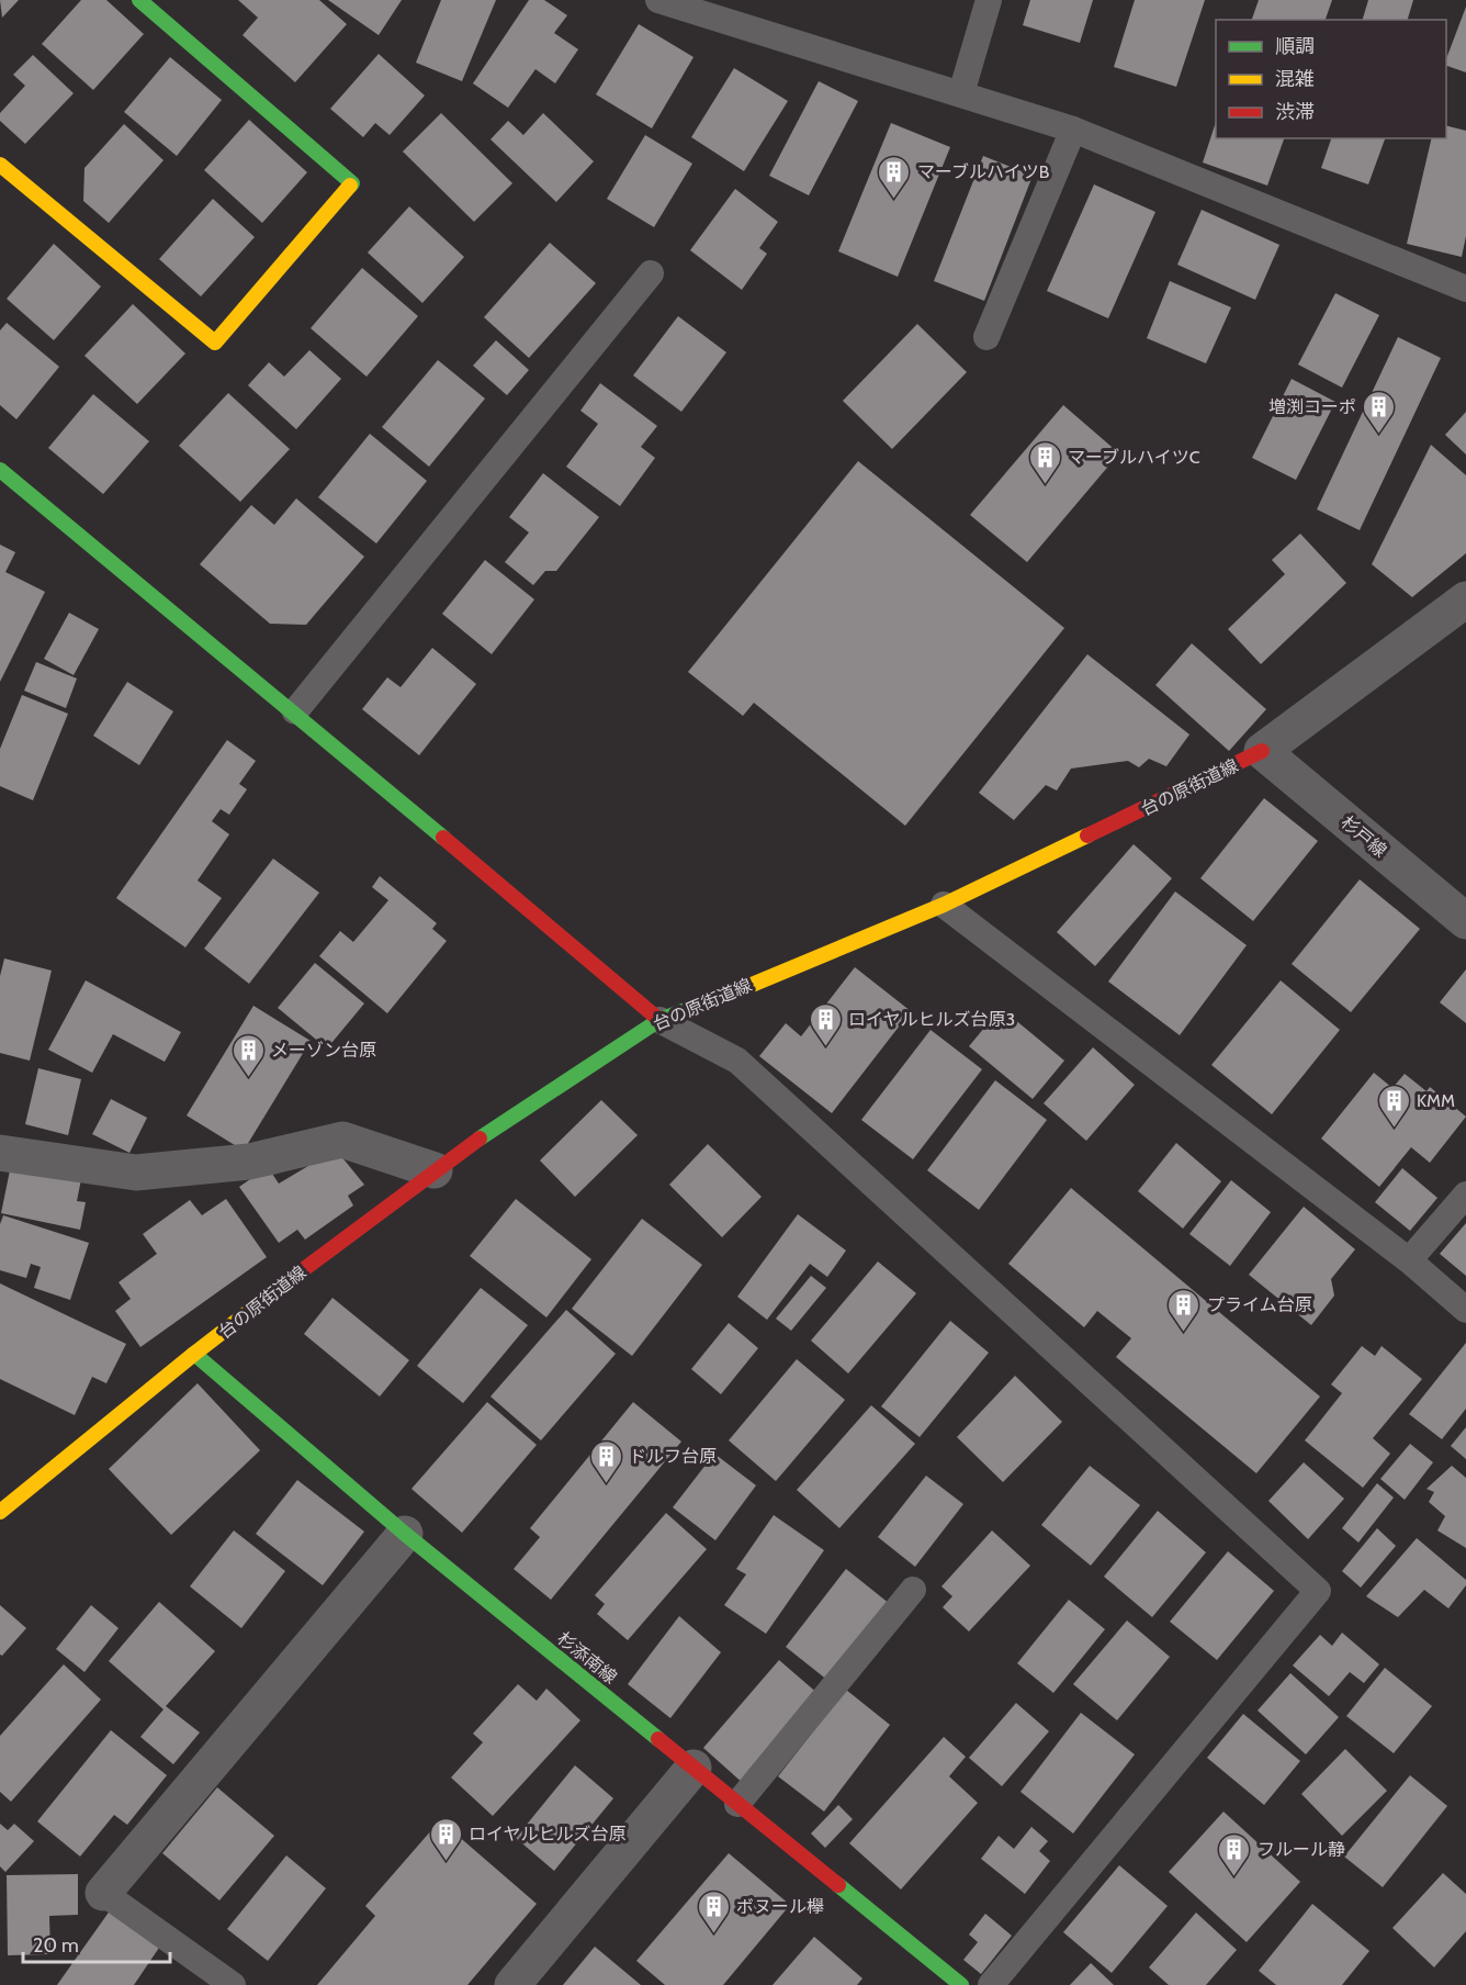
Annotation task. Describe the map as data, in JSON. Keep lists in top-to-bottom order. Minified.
{"streets":{"street":["台の原街道線","杉戸線","杉添南線"]},"crossings":[["台の原街道線","杉戸線"],["台の原街道線","杉添南線"]],"places":{"building":["マーブルハイツB","増渕コーポ","マーブルハイツC","ロイヤルヒルズ台原3","メーゾン台原","KMM","プライム台原","ドルフ台原","ロイヤルヒルズ台原","フルール静","ボヌール欅"]},"legend":["順調","混雑","渋滞"],"scale_bar":"20 m"}
